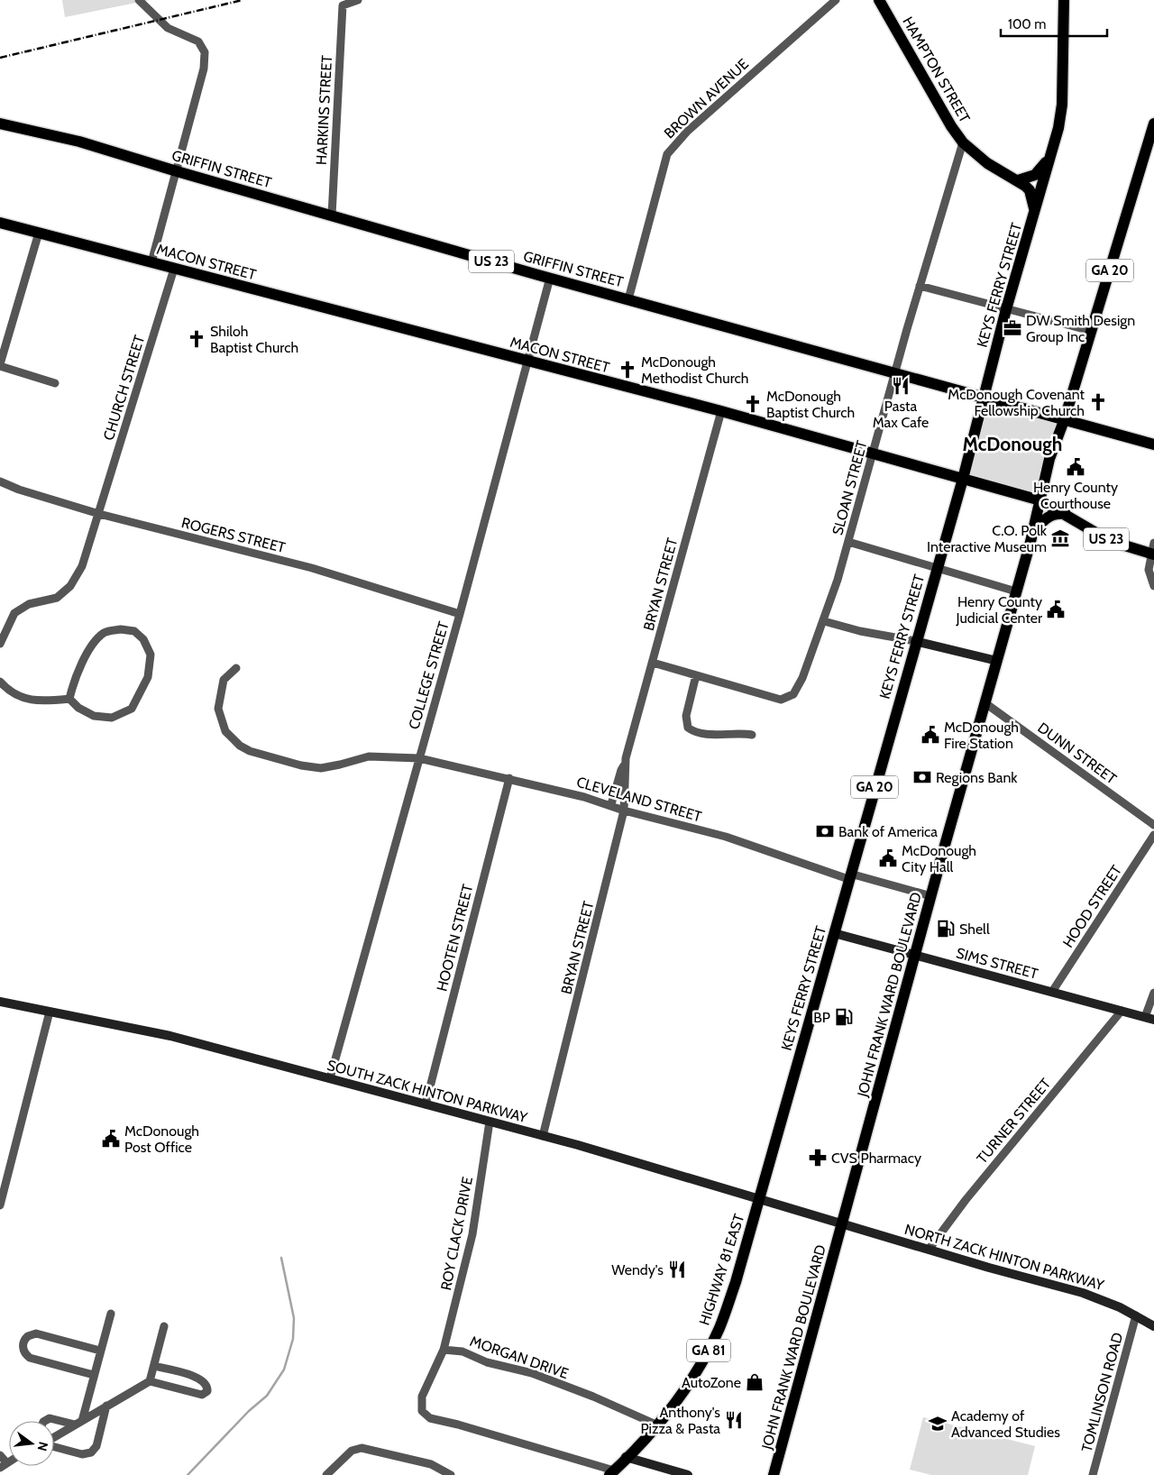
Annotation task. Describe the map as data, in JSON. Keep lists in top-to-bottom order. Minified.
{"streets":{"main road":["HAMPTON STREET","GRIFFIN STREET","MACON STREET","US 23","GA 20","KEYS FERRY STREET","SIMS STREET","JOHN FRANK WARD BOULEVARD","SOUTH ZACK HINTON PARKWAY","NORTH ZACK HINTON PARKWAY","HIGHWAY 81 EAST","GA 81"],"street":["BROWN AVENUE","HARKINS STREET","CHURCH STREET","SLOAN STREET","ROGERS STREET","BRYAN STREET","COLLEGE STREET","DUNN STREET","CLEVELAND STREET","HOOD STREET","HOOTEN STREET","TURNER STREET","ROY CLACK DRIVE","MORGAN DRIVE","TOMLINSON ROAD"]},"crossings":[["HAMPTON STREET","SLOAN STREET"],["BROWN AVENUE","GRIFFIN STREET"],["HARKINS STREET","GRIFFIN STREET"],["GRIFFIN STREET","US 23"],["GRIFFIN STREET","KEYS FERRY STREET"],["GRIFFIN STREET","SLOAN STREET"],["GRIFFIN STREET","COLLEGE STREET"],["MACON STREET","KEYS FERRY STREET"],["MACON STREET","CHURCH STREET"],["MACON STREET","SLOAN STREET"],["MACON STREET","BRYAN STREET"],["MACON STREET","COLLEGE STREET"],["MACON STREET","JOHN FRANK WARD BOULEVARD"],["US 23","GA 20"],["US 23","KEYS FERRY STREET"],["US 23","JOHN FRANK WARD BOULEVARD"],["GA 20","JOHN FRANK WARD BOULEVARD"],["KEYS FERRY STREET","CLEVELAND STREET"],["KEYS FERRY STREET","SIMS STREET"],["KEYS FERRY STREET","SOUTH ZACK HINTON PARKWAY"],["KEYS FERRY STREET","HIGHWAY 81 EAST"],["CHURCH STREET","ROGERS STREET"],["SLOAN STREET","BRYAN STREET"],["ROGERS STREET","COLLEGE STREET"],["BRYAN STREET","CLEVELAND STREET"],["BRYAN STREET","SOUTH ZACK HINTON PARKWAY"],["COLLEGE STREET","CLEVELAND STREET"],["COLLEGE STREET","SOUTH ZACK HINTON PARKWAY"],["DUNN STREET","JOHN FRANK WARD BOULEVARD"],["CLEVELAND STREET","HOOTEN STREET"],["CLEVELAND STREET","JOHN FRANK WARD BOULEVARD"],["HOOD STREET","SIMS STREET"],["HOOTEN STREET","SOUTH ZACK HINTON PARKWAY"],["SIMS STREET","JOHN FRANK WARD BOULEVARD"],["SIMS STREET","TURNER STREET"],["JOHN FRANK WARD BOULEVARD","SOUTH ZACK HINTON PARKWAY"],["JOHN FRANK WARD BOULEVARD","NORTH ZACK HINTON PARKWAY"],["SOUTH ZACK HINTON PARKWAY","ROY CLACK DRIVE"],["SOUTH ZACK HINTON PARKWAY","NORTH ZACK HINTON PARKWAY"],["SOUTH ZACK HINTON PARKWAY","HIGHWAY 81 EAST"],["TURNER STREET","NORTH ZACK HINTON PARKWAY"],["ROY CLACK DRIVE","MORGAN DRIVE"],["NORTH ZACK HINTON PARKWAY","TOMLINSON ROAD"],["HIGHWAY 81 EAST","MORGAN DRIVE"]],"districts":["McDonough"],"places":{"office":["DW Smith Design Group Inc"],"church":["Shiloh Baptist Church","McDonough Methodist Church","McDonough Covenant Fellowship Church","McDonough Baptist Church"],"restaurant":["Pasta Max Cafe","Wendy's","Anthony's Pizza & Pasta"],"public building":["Henry County Courthouse","Henry County Judicial Center","McDonough Fire Station","McDonough City Hall","McDonough Post Office"],"museum":["C.O. Polk Interactive Museum"],"bank":["Regions Bank","Bank of America"],"fuel station":["Shell","BP"],"pharmacy":["CVS Pharmacy"],"shop":["AutoZone"],"school or university":["Academy of Advanced Studies"]},"scale_bar":"100 m","north":"right"}
